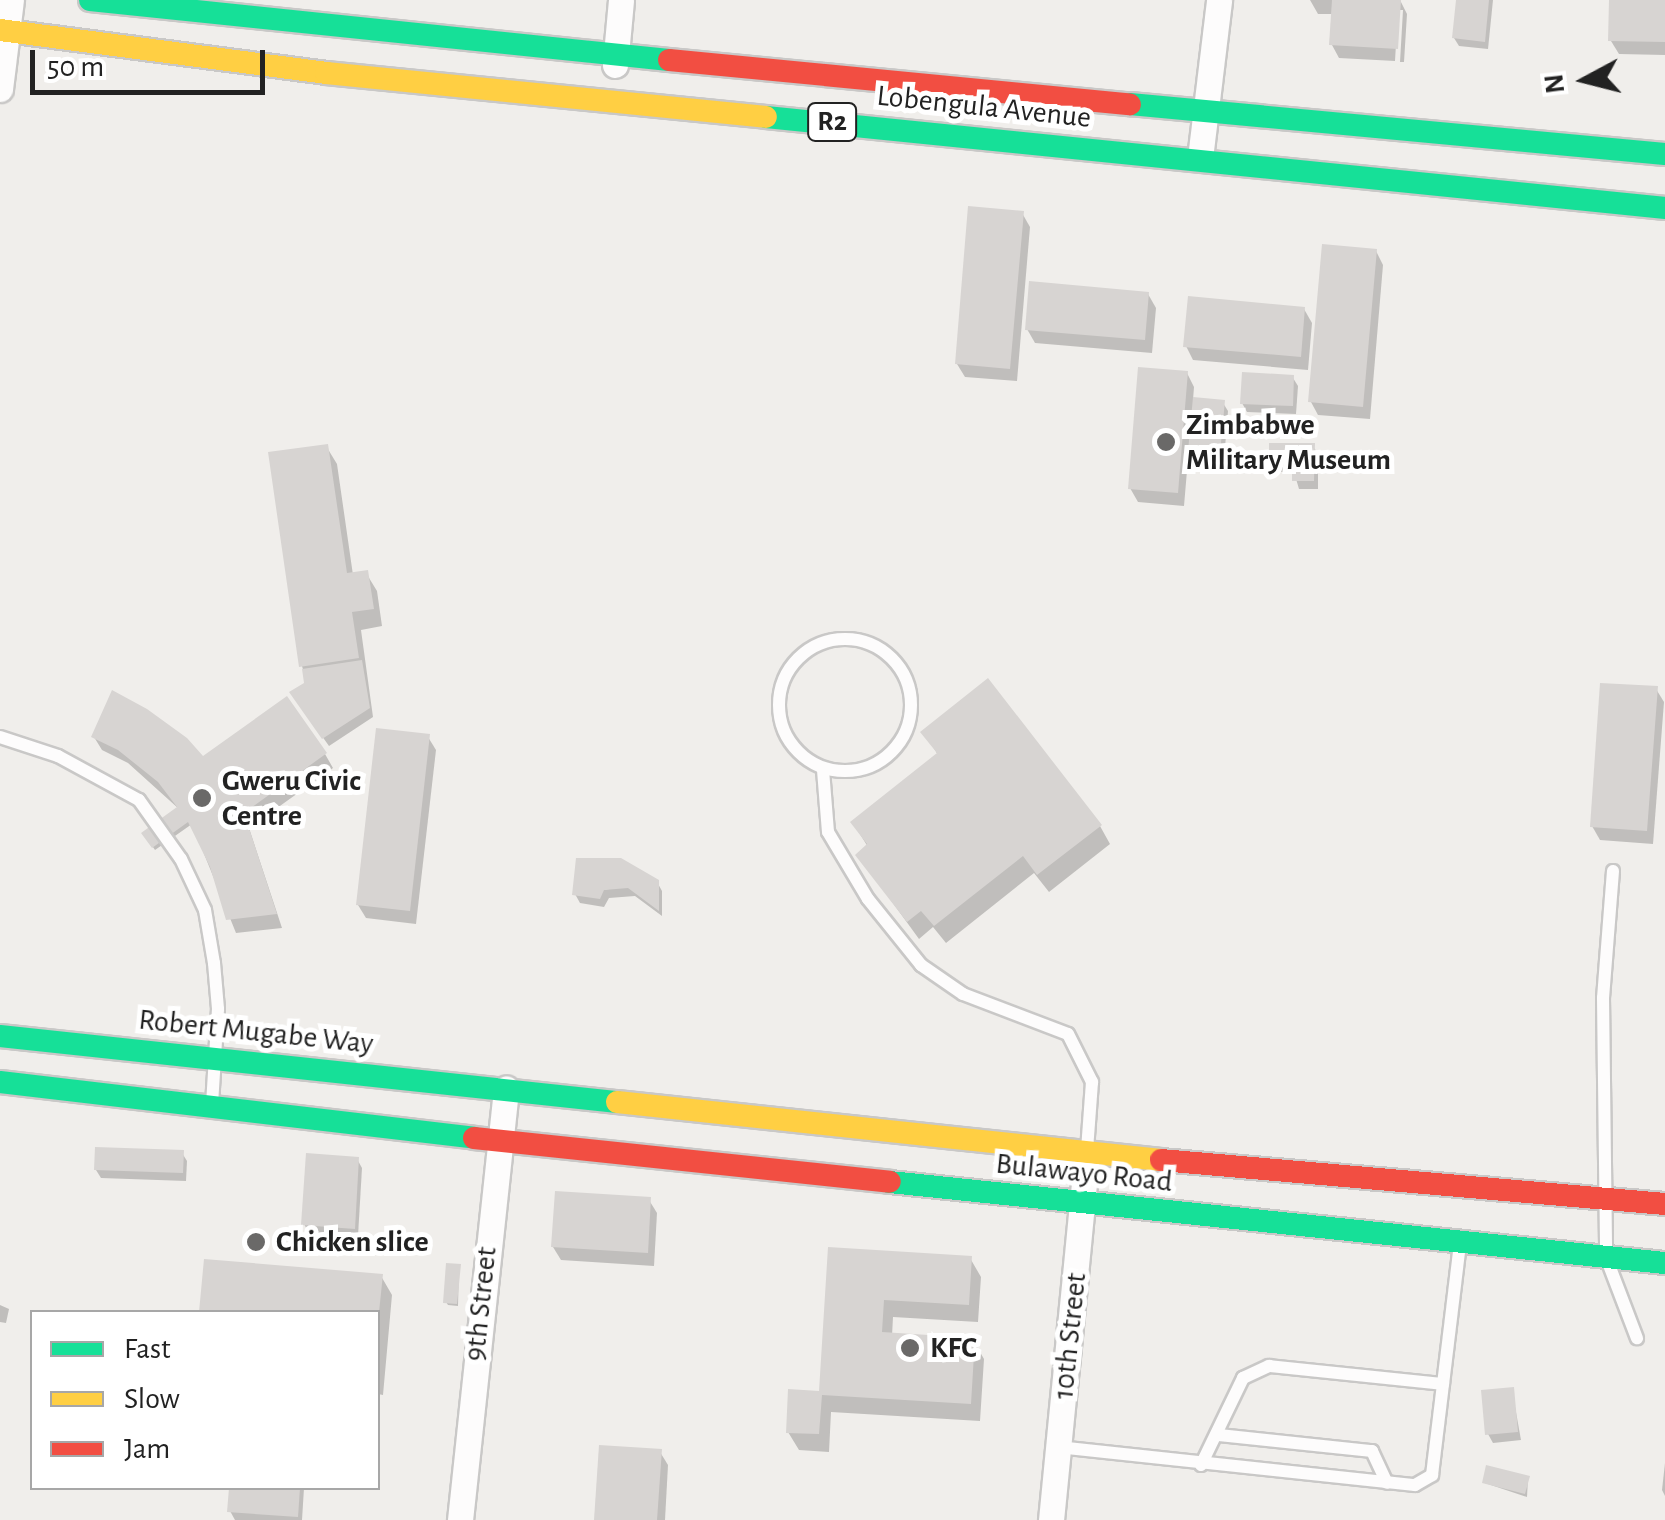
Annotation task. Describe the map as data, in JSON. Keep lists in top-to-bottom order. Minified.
{"streets":{"main road":["Lobengula Avenue","R2","Robert Mugabe Way","Bulawayo Road"],"street":["9th Street","10th Street"]},"crossings":[["Robert Mugabe Way","Bulawayo Road"],["Robert Mugabe Way","9th Street"],["Bulawayo Road","9th Street"],["Bulawayo Road","10th Street"]],"places":["Zimbabwe Military Museum","Gweru Civic Centre","Chicken slice","KFC"],"legend":["Fast","Slow","Jam"],"scale_bar":"50 m","north":"left"}
